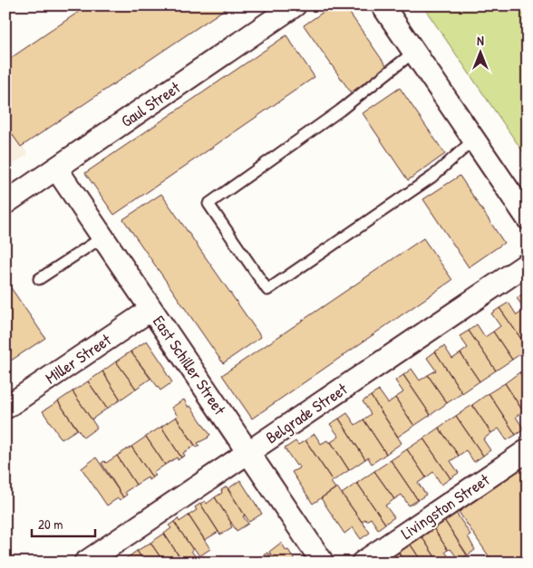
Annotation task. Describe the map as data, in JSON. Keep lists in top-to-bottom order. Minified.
{"streets":{"street":["Gaul Street","Miller Street","East Schiller Street","Belgrade Street","Livingston Street"]},"crossings":[["Gaul Street","East Schiller Street"],["Miller Street","East Schiller Street"],["East Schiller Street","Belgrade Street"]],"scale_bar":"20 m","north":"top"}
